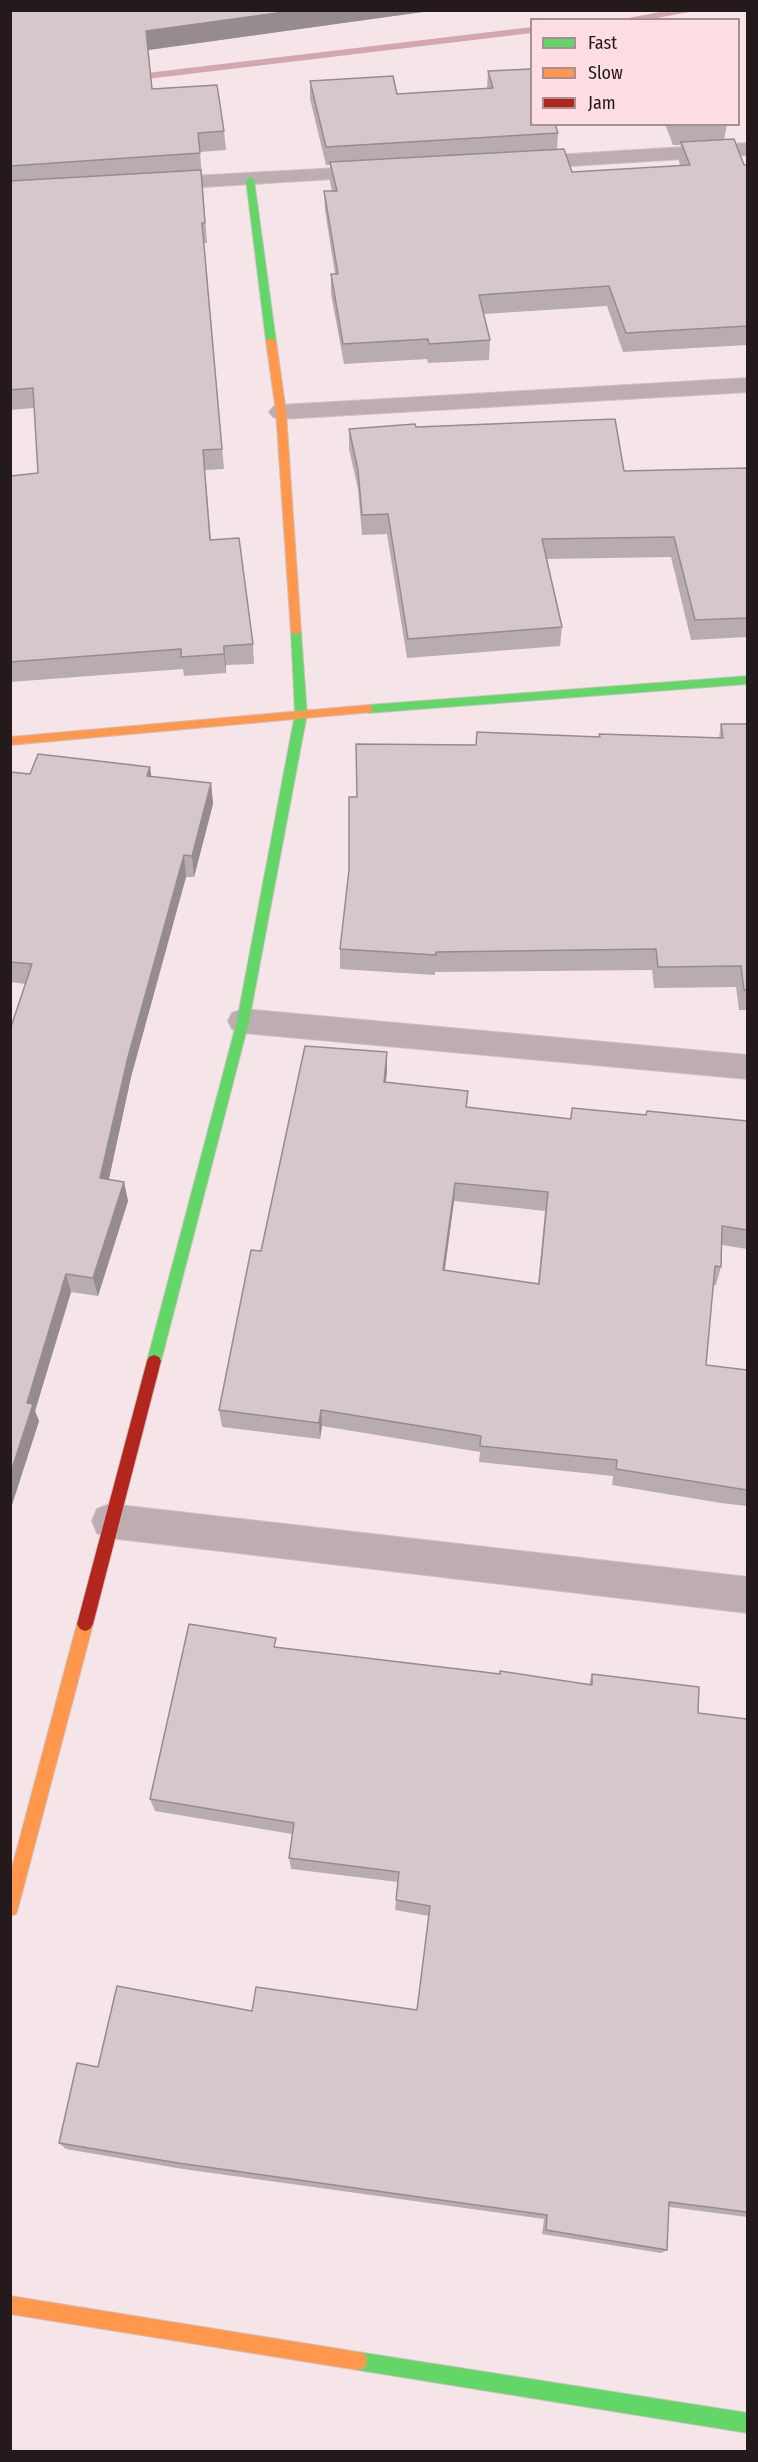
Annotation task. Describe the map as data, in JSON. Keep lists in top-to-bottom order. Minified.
{"legend":["Fast","Slow","Jam"]}
